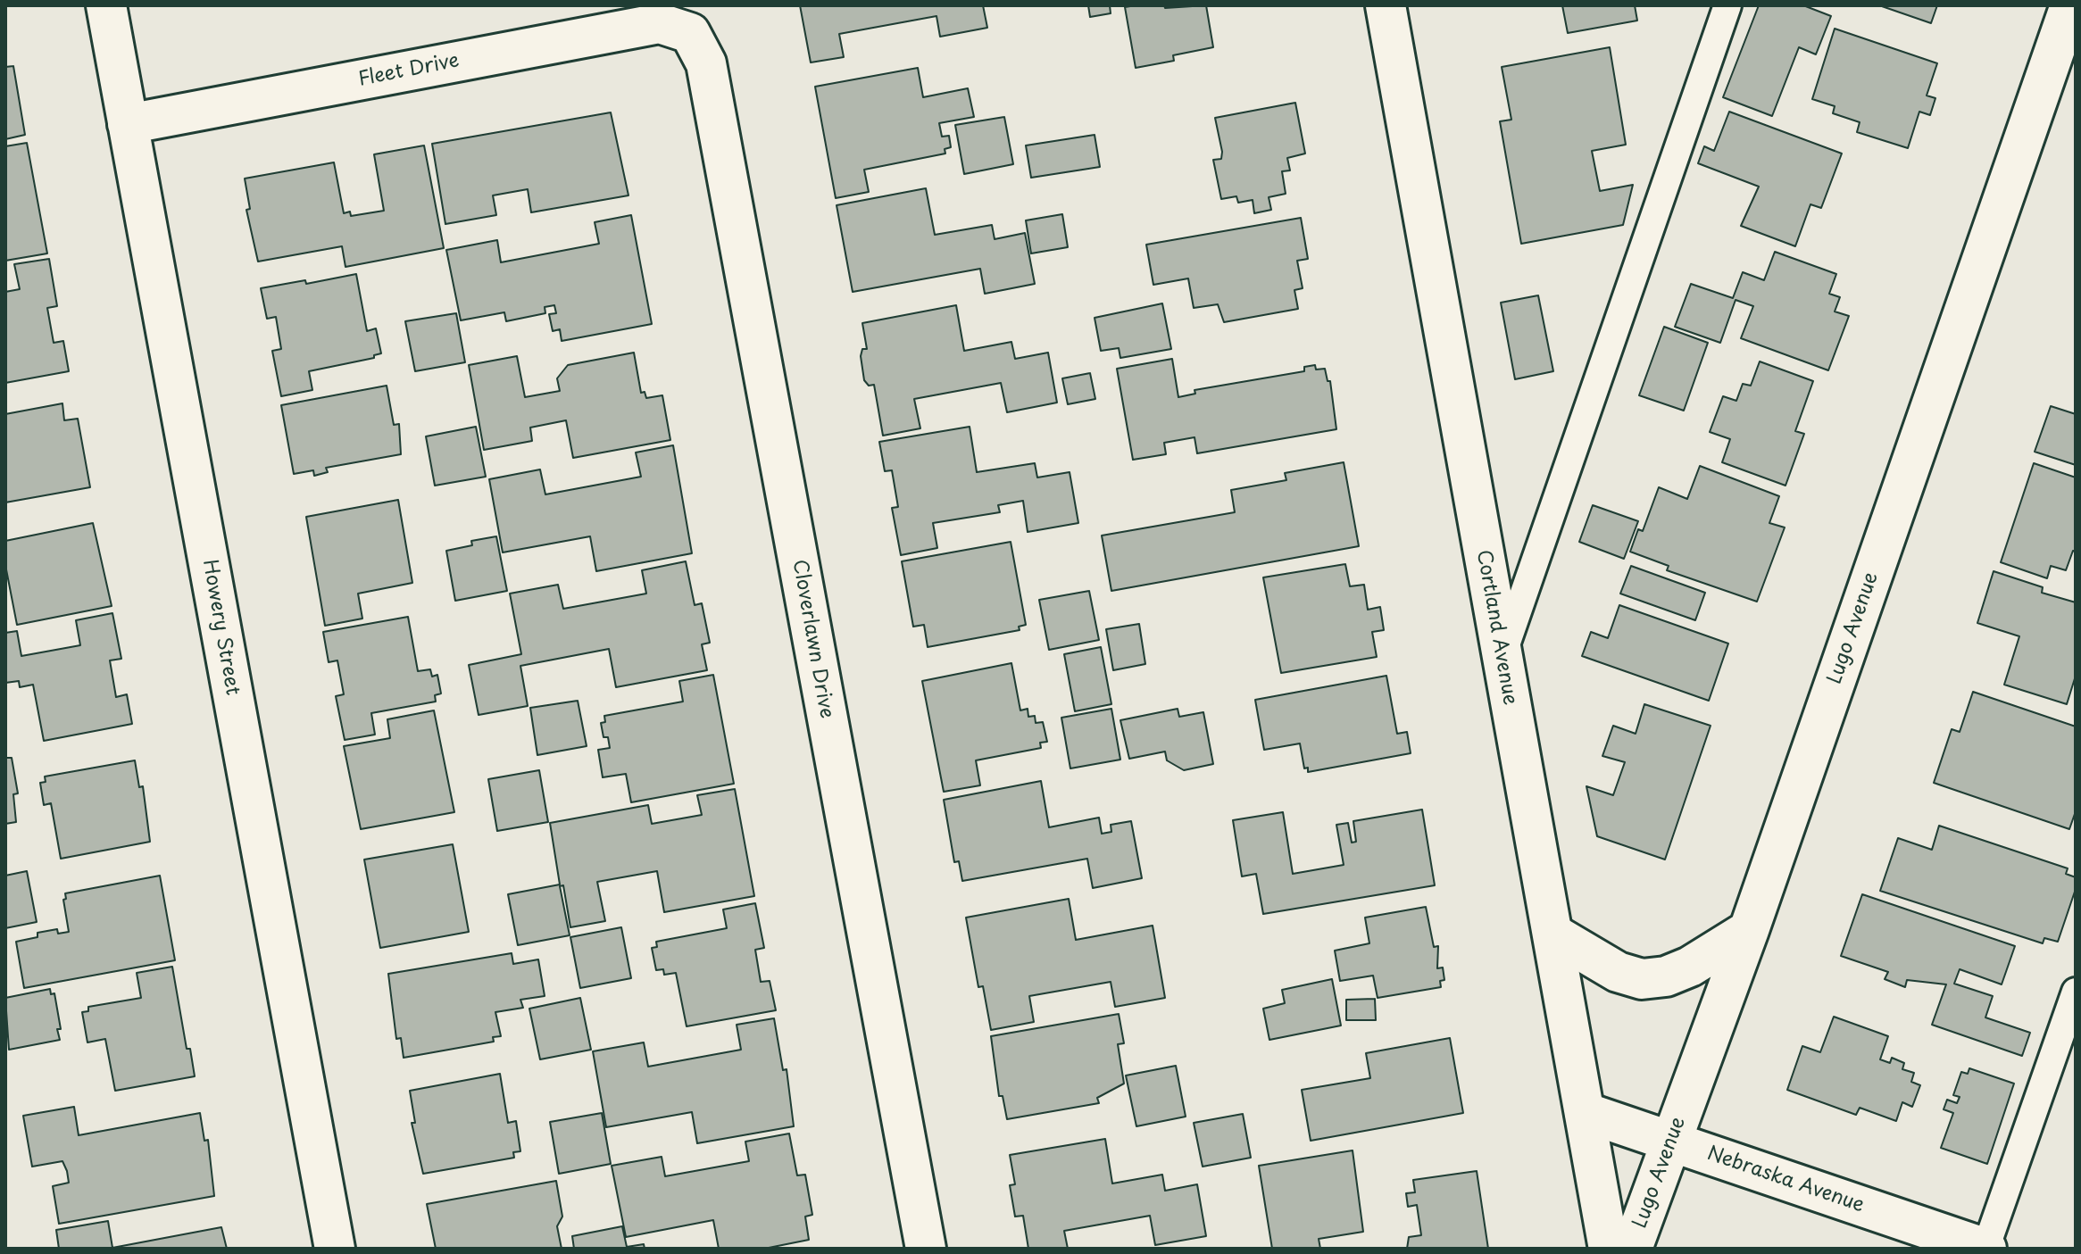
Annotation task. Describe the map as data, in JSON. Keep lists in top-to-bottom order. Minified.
{"streets":{"street":["Fleet Drive","Howery Street","Cortland Avenue","Lugo Avenue","Cloverlawn Drive","Nebraska Avenue"]},"crossings":[["Fleet Drive","Howery Street"],["Fleet Drive","Cloverlawn Drive"],["Cortland Avenue","Nebraska Avenue"],["Lugo Avenue","Nebraska Avenue"]]}
